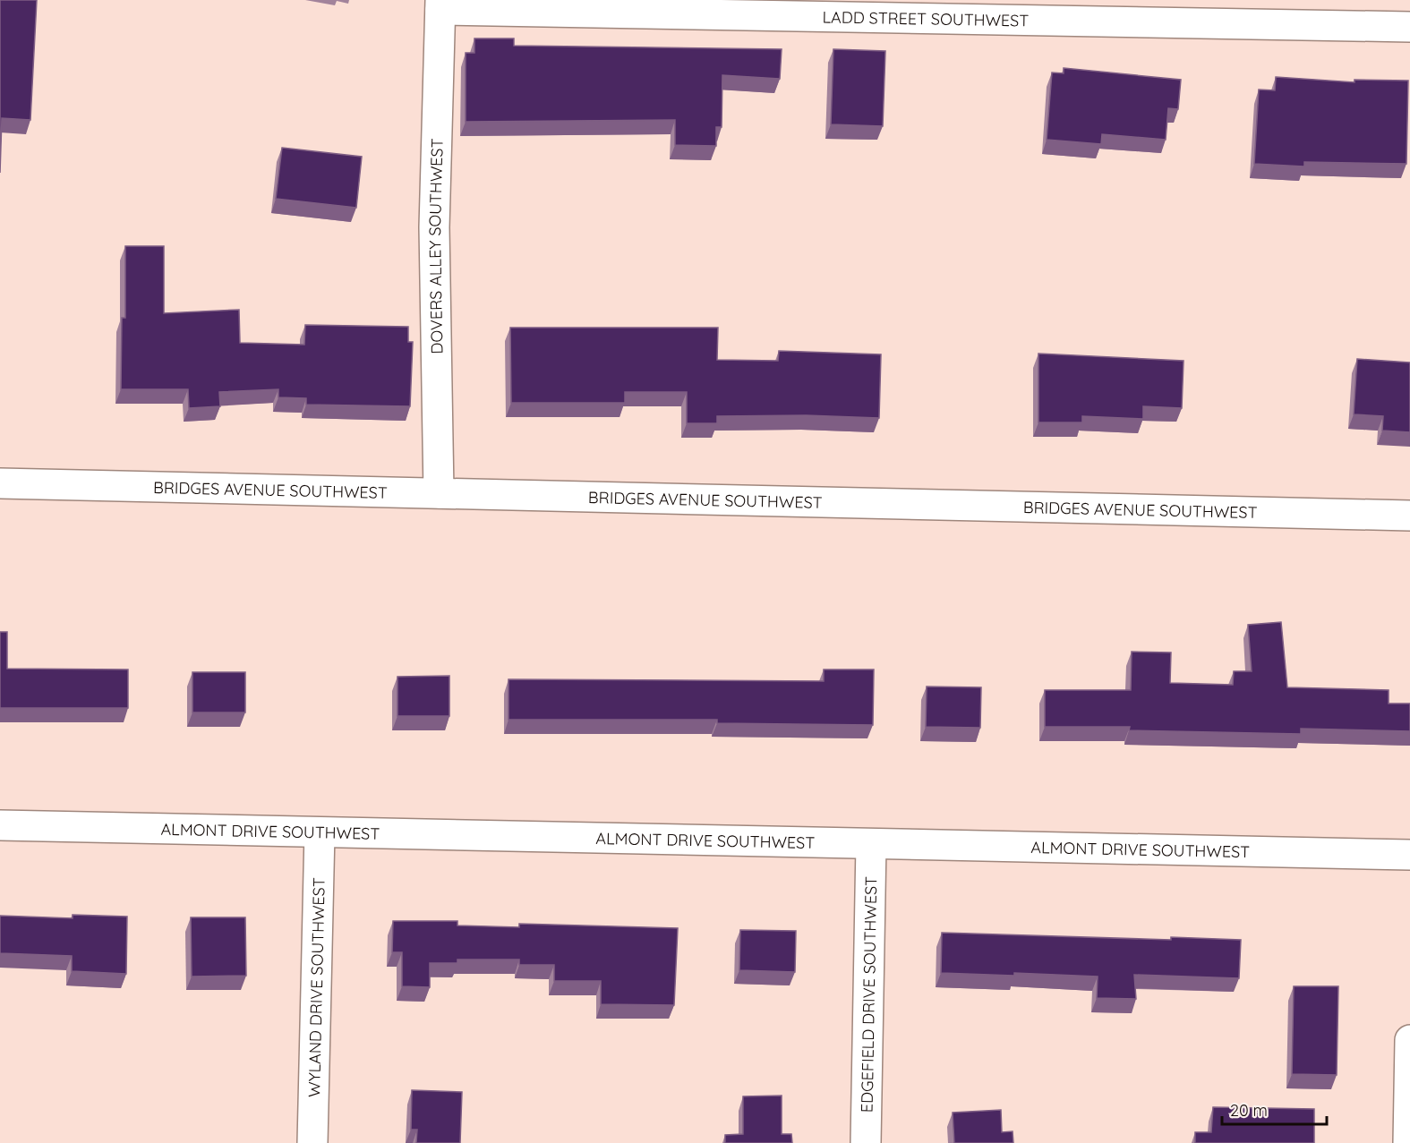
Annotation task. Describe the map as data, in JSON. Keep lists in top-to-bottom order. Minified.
{"streets":{"street":["LADD STREET SOUTHWEST","DOVERS ALLEY SOUTHWEST","BRIDGES AVENUE SOUTHWEST","ALMONT DRIVE SOUTHWEST","WYLAND DRIVE SOUTHWEST","EDGEFIELD DRIVE SOUTHWEST"]},"crossings":[["LADD STREET SOUTHWEST","DOVERS ALLEY SOUTHWEST"],["DOVERS ALLEY SOUTHWEST","BRIDGES AVENUE SOUTHWEST"],["ALMONT DRIVE SOUTHWEST","WYLAND DRIVE SOUTHWEST"],["ALMONT DRIVE SOUTHWEST","EDGEFIELD DRIVE SOUTHWEST"]],"scale_bar":"20 m"}
